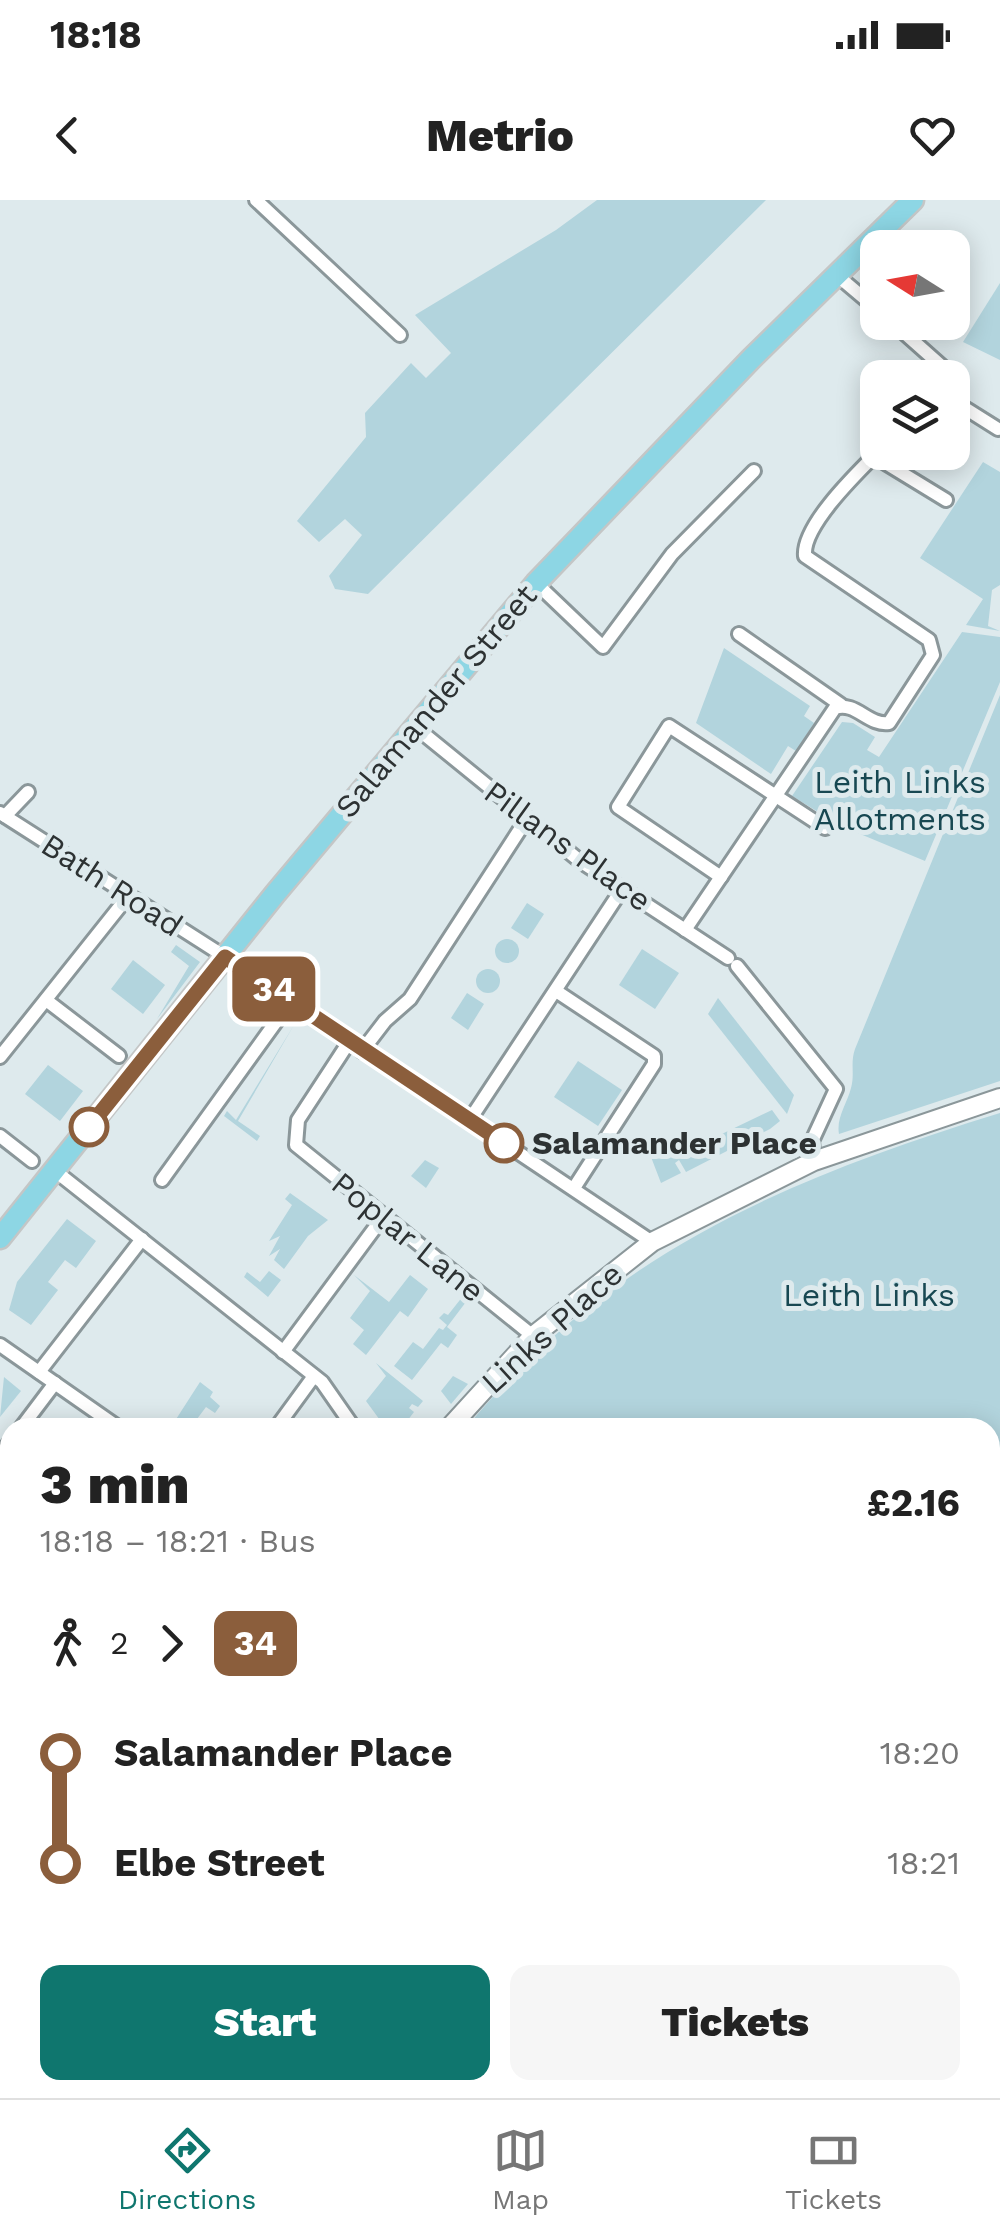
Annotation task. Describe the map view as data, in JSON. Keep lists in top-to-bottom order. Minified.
{"streets":{"main road":["Salamander Street"],"street":["Pillans Place","Bath Road","Poplar Lane","Links Place"]},"crossings":[["Salamander Street","Pillans Place"],["Salamander Street","Bath Road"],["Pillans Place","Links Place"],["Poplar Lane","Links Place"]],"parks":["Leith Links Allotments","Leith Links"],"places":["Salamander Place"],"lines":["bus line 34"],"north":"left","page":{"status":"18:18","header":"Metrio","on_map":"34","heading":["3 min","18:18 – 18:21 · Bus","£2.16"],"legs":["2","34"],"list":[{"name":"Salamander Place","value":"18:20"},{"name":"Elbe Street","value":"18:21"}],"buttons":["Start","Tickets"],"tabs":["Directions","Map","Tickets"]}}
